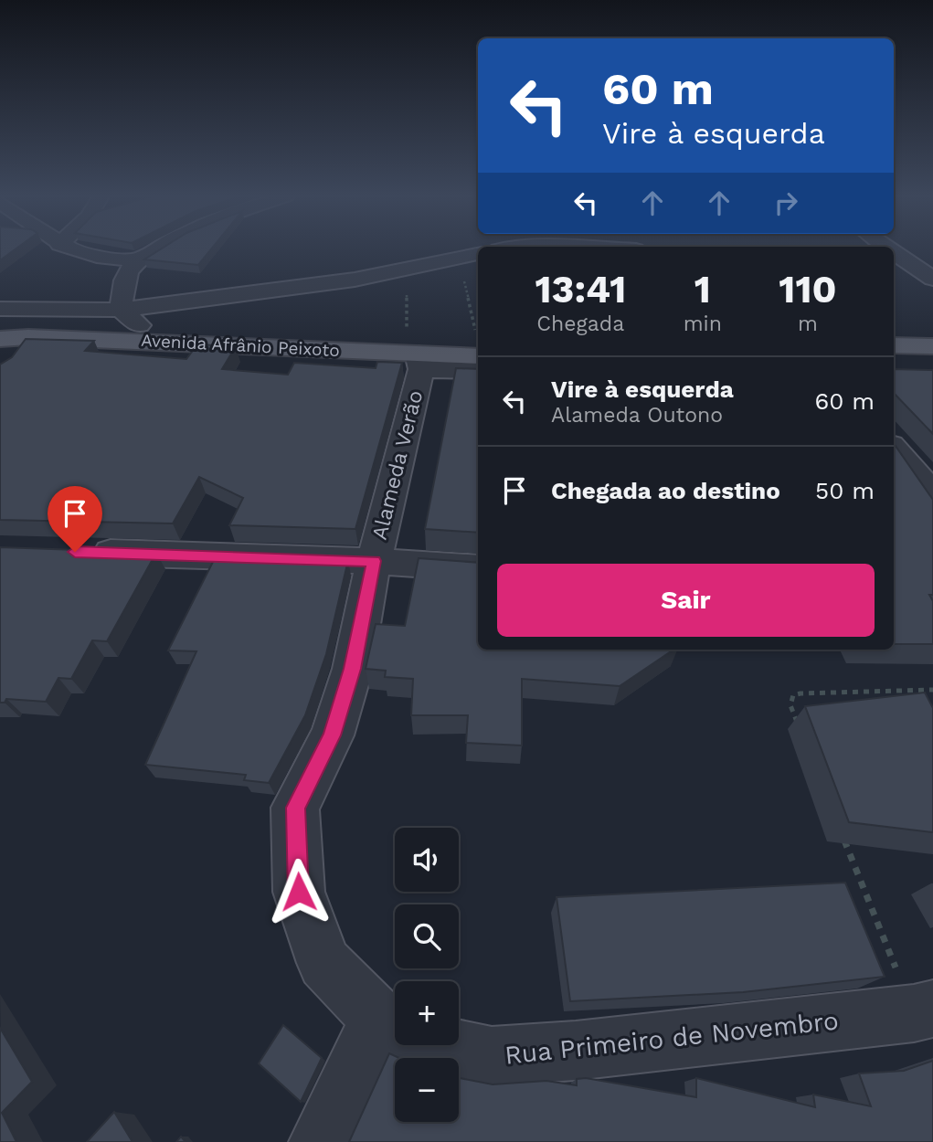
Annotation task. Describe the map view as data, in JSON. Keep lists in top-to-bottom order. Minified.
{"streets":{"main road":["Avenida Afrânio Peixoto"],"street":["Alameda Verão","Rua Primeiro de Novembro"]},"crossings":[["Avenida Afrânio Peixoto","Alameda Verão"]],"page":{"turn":["60 m","Vire à esquerda"],"eta":["13:41","Chegada","1","min","110","m"],"list":[{"name":"Vire à esquerda","note":"Alameda Outono","value":"60 m"},{"name":"Chegada ao destino","value":"50 m"}],"buttons":"Sair","map_buttons":["+","−"]}}
